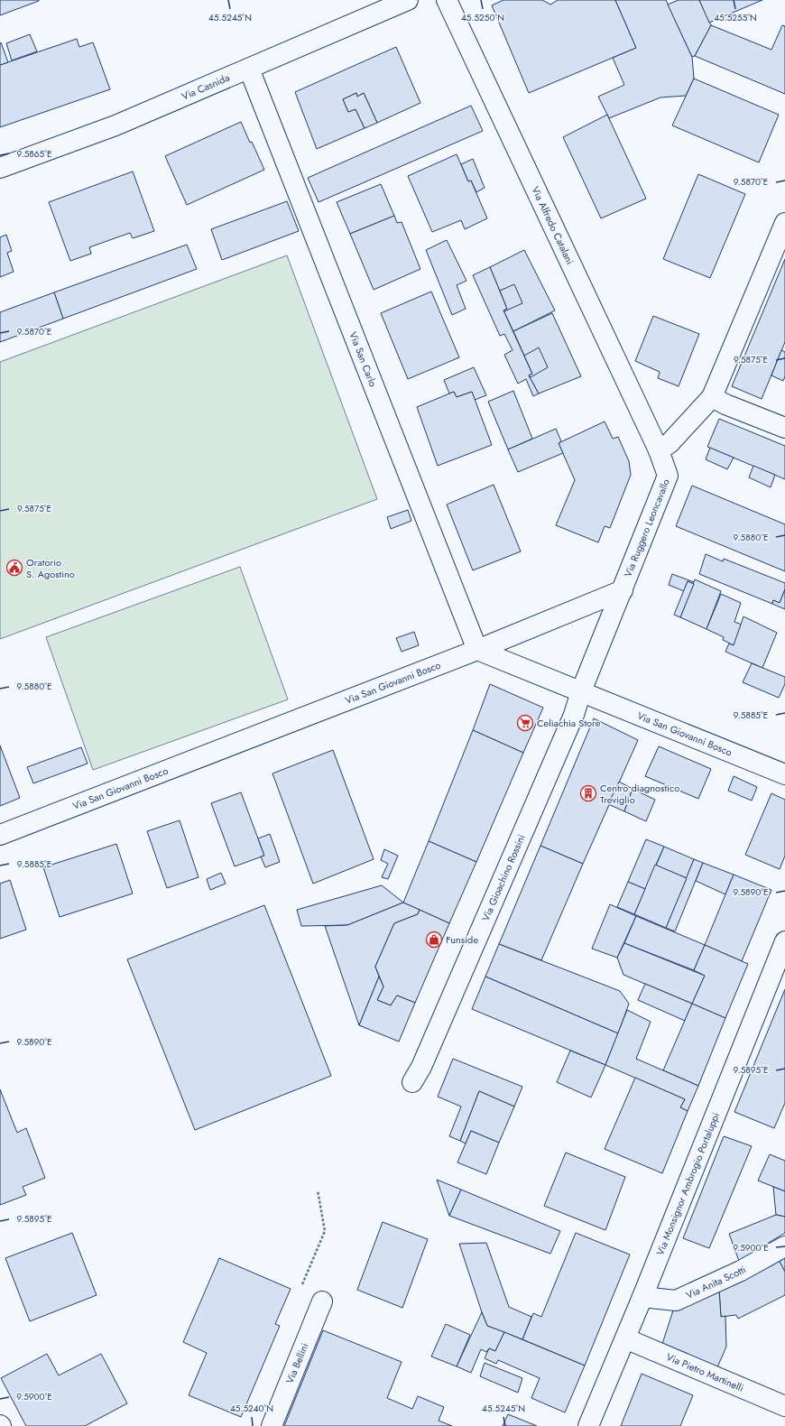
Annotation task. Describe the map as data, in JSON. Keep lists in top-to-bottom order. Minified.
{"streets":{"street":["Via Casnida","Via Alfredo Catalani","Via San Carlo","Via Ruggero Leoncavallo","Via San Giovanni Bosco","Via Gioachino Rossini","Via Monsignor Ambrogio Portaluppi","Via Anita Scotti","Via Bellini","Via Pietro Martinelli"]},"crossings":[["Via Casnida","Via San Carlo"],["Via Alfredo Catalani","Via Ruggero Leoncavallo"],["Via San Carlo","Via Ruggero Leoncavallo"],["Via San Carlo","Via San Giovanni Bosco"],["Via Ruggero Leoncavallo","Via San Giovanni Bosco"],["Via Ruggero Leoncavallo","Via Gioachino Rossini"],["Via San Giovanni Bosco","Via Gioachino Rossini"],["Via Monsignor Ambrogio Portaluppi","Via Anita Scotti"],["Via Monsignor Ambrogio Portaluppi","Via Pietro Martinelli"]],"places":{"public building":["Oratorio S. Agostino"],"supermarket":["Celiachia Store"],"building":["Centro diagnostico Treviglio"],"shop":["Funside"]},"coordinates":["45.5245°N","45.5250°N","45.5255°N","9.5865°E","9.5870°E","9.5875°E","9.5880°E","9.5885°E","9.5890°E","9.5895°E","9.5900°E","45.5240°N"]}
